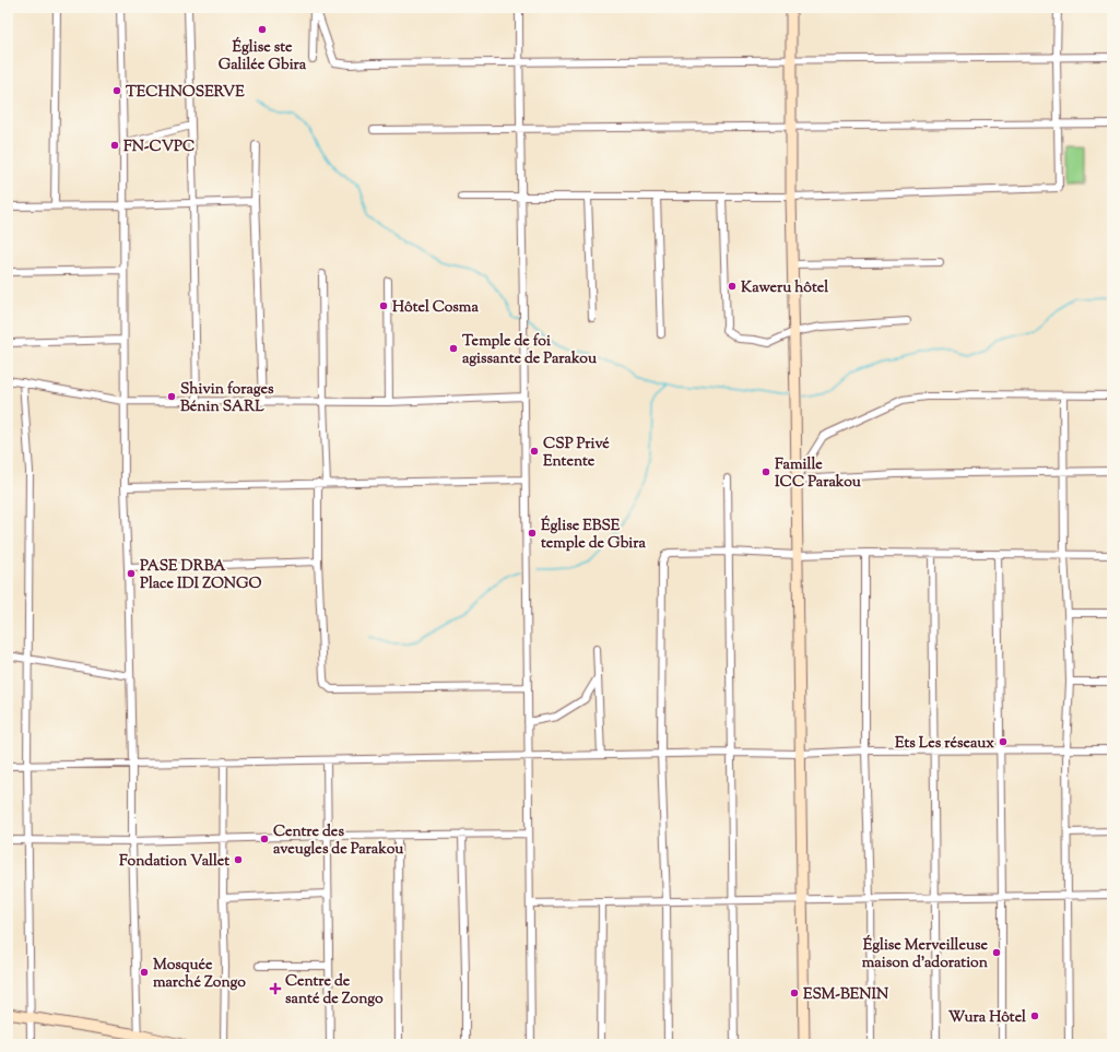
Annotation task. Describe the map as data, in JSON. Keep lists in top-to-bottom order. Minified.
{"places":{"other":["Église ste Galilée Gbira","TECHNOSERVE","FN-CVPC","Kaweru hôtel","Hôtel Cosma","Temple de foi agissante de Parakou","Shivin forages Bénin SARL","CSP Privé Entente","Famille ICC Parakou","Église EBSE temple de Gbira","PASE DRBA Place IDI ZONGO","Ets Les réseaux","Centre des aveugles de Parakou","Fondation Vallet","Église Merveilleuse maison d'adoration","Mosquée marché Zongo","ESM-BENIN","Wura Hôtel"],"health":["Centre de santé de Zongo"]}}
